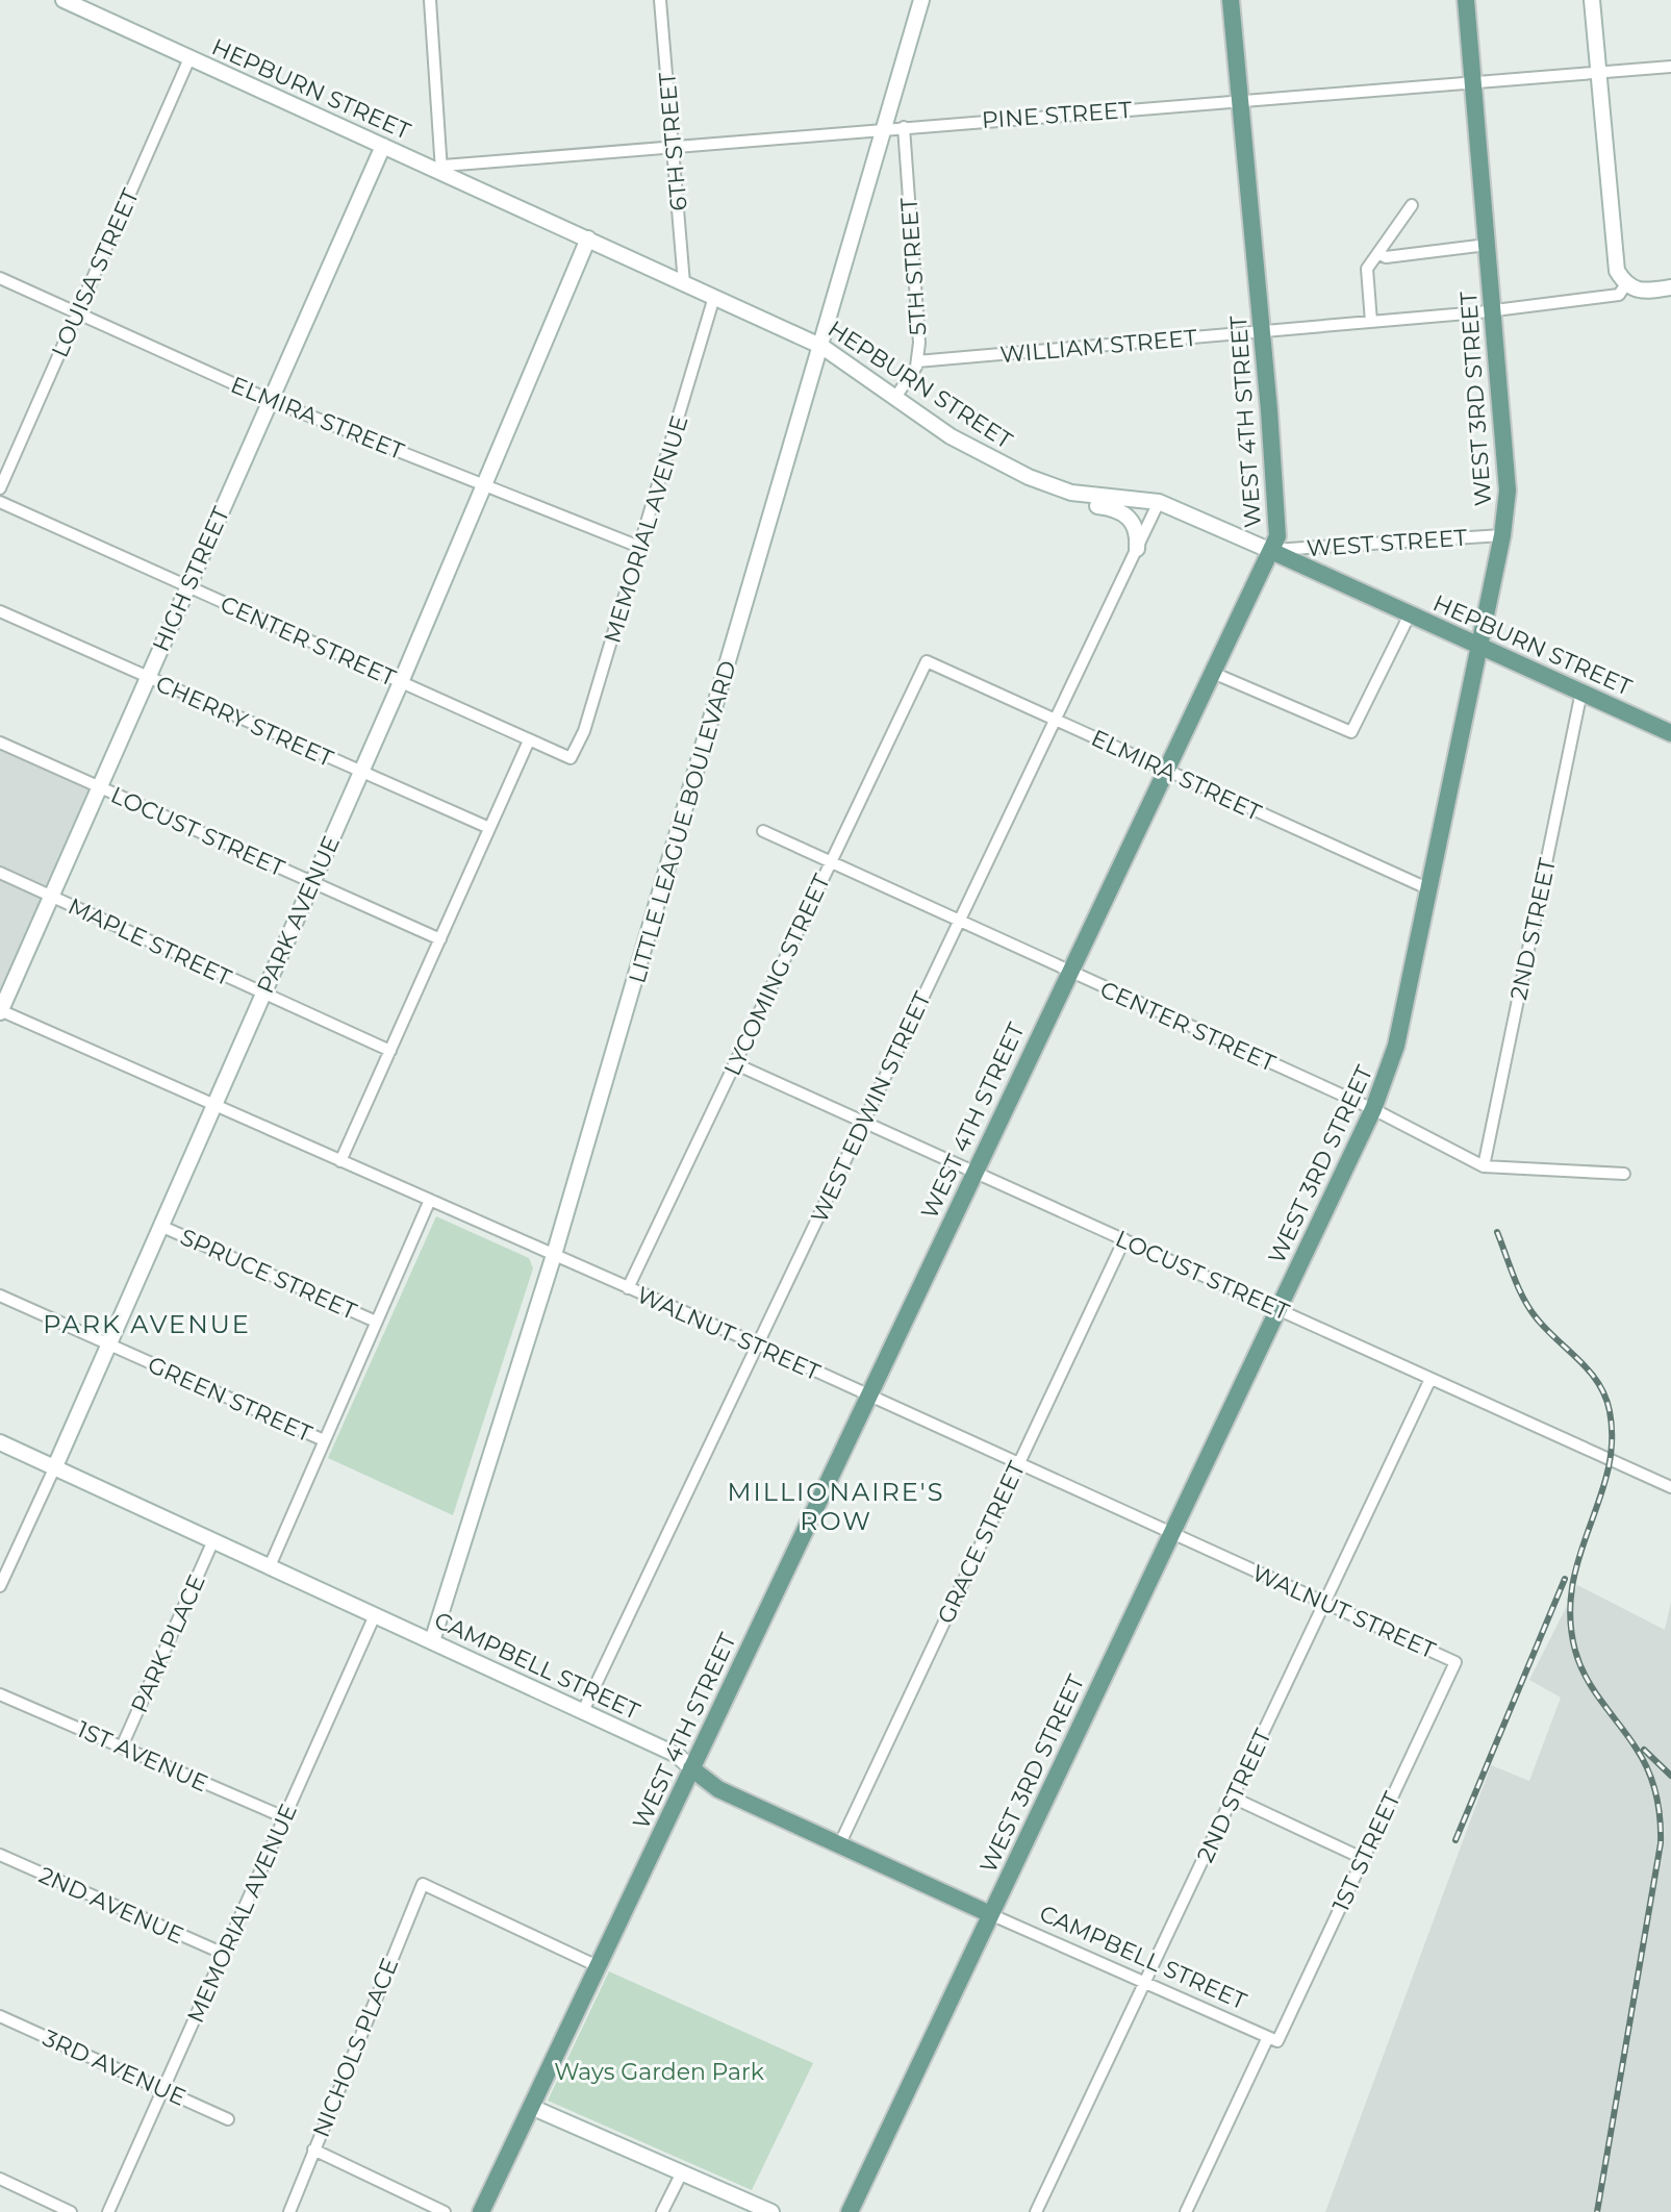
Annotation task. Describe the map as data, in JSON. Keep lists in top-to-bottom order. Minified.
{"streets":{"main road":["HEPBURN STREET","WEST 3RD STREET","WEST 4TH STREET","CAMPBELL STREET"],"street":["PINE STREET","6TH STREET","5TH STREET","LOUISA STREET","WILLIAM STREET","ELMIRA STREET","MEMORIAL AVENUE","WEST STREET","HIGH STREET","CENTER STREET","CHERRY STREET","LITTLE LEAGUE BOULEVARD","LOCUST STREET","PARK AVENUE","2ND STREET","MAPLE STREET","LYCOMING STREET","WEST EDWIN STREET","SPRUCE STREET","WALNUT STREET","GREEN STREET","GRACE STREET","PARK PLACE","1ST AVENUE","1ST STREET","2ND AVENUE","NICHOLS PLACE","3RD AVENUE"]},"crossings":[["HEPBURN STREET","PINE STREET"],["HEPBURN STREET","6TH STREET"],["HEPBURN STREET","5TH STREET"],["HEPBURN STREET","LOUISA STREET"],["HEPBURN STREET","WEST 3RD STREET"],["HEPBURN STREET","WEST 4TH STREET"],["HEPBURN STREET","MEMORIAL AVENUE"],["HEPBURN STREET","WEST STREET"],["HEPBURN STREET","HIGH STREET"],["HEPBURN STREET","LITTLE LEAGUE BOULEVARD"],["HEPBURN STREET","PARK AVENUE"],["HEPBURN STREET","2ND STREET"],["HEPBURN STREET","WEST EDWIN STREET"],["PINE STREET","6TH STREET"],["PINE STREET","5TH STREET"],["PINE STREET","WEST 3RD STREET"],["PINE STREET","WEST 4TH STREET"],["PINE STREET","LITTLE LEAGUE BOULEVARD"],["5TH STREET","WILLIAM STREET"],["LOUISA STREET","ELMIRA STREET"],["WILLIAM STREET","WEST 3RD STREET"],["WILLIAM STREET","WEST 4TH STREET"],["WEST 3RD STREET","ELMIRA STREET"],["WEST 3RD STREET","WEST STREET"],["WEST 3RD STREET","CENTER STREET"],["WEST 3RD STREET","LOCUST STREET"],["WEST 3RD STREET","WALNUT STREET"],["WEST 3RD STREET","CAMPBELL STREET"],["ELMIRA STREET","WEST 4TH STREET"],["ELMIRA STREET","MEMORIAL AVENUE"],["ELMIRA STREET","HIGH STREET"],["ELMIRA STREET","PARK AVENUE"],["ELMIRA STREET","LYCOMING STREET"],["ELMIRA STREET","WEST EDWIN STREET"],["WEST 4TH STREET","WEST STREET"],["WEST 4TH STREET","CENTER STREET"],["WEST 4TH STREET","LOCUST STREET"],["WEST 4TH STREET","WALNUT STREET"],["WEST 4TH STREET","CAMPBELL STREET"],["WEST 4TH STREET","NICHOLS PLACE"],["MEMORIAL AVENUE","CENTER STREET"],["MEMORIAL AVENUE","CAMPBELL STREET"],["MEMORIAL AVENUE","1ST AVENUE"],["MEMORIAL AVENUE","2ND AVENUE"],["MEMORIAL AVENUE","3RD AVENUE"],["HIGH STREET","CENTER STREET"],["HIGH STREET","CHERRY STREET"],["HIGH STREET","LOCUST STREET"],["HIGH STREET","MAPLE STREET"],["HIGH STREET","WALNUT STREET"],["CENTER STREET","PARK AVENUE"],["CENTER STREET","2ND STREET"],["CENTER STREET","LYCOMING STREET"],["CENTER STREET","WEST EDWIN STREET"],["CHERRY STREET","PARK AVENUE"],["LITTLE LEAGUE BOULEVARD","WALNUT STREET"],["LITTLE LEAGUE BOULEVARD","CAMPBELL STREET"],["LOCUST STREET","PARK AVENUE"],["LOCUST STREET","2ND STREET"],["LOCUST STREET","LYCOMING STREET"],["LOCUST STREET","WEST EDWIN STREET"],["LOCUST STREET","GRACE STREET"],["PARK AVENUE","MAPLE STREET"],["PARK AVENUE","SPRUCE STREET"],["PARK AVENUE","WALNUT STREET"],["PARK AVENUE","GREEN STREET"],["PARK AVENUE","CAMPBELL STREET"],["2ND STREET","WALNUT STREET"],["2ND STREET","CAMPBELL STREET"],["LYCOMING STREET","WALNUT STREET"],["WEST EDWIN STREET","WALNUT STREET"],["WEST EDWIN STREET","CAMPBELL STREET"],["WALNUT STREET","GRACE STREET"],["WALNUT STREET","1ST STREET"],["GRACE STREET","CAMPBELL STREET"],["PARK PLACE","CAMPBELL STREET"],["PARK PLACE","1ST AVENUE"],["CAMPBELL STREET","1ST STREET"]],"districts":["PARK AVENUE","MILLIONAIRE'S ROW"],"parks":["Ways Garden Park"]}
